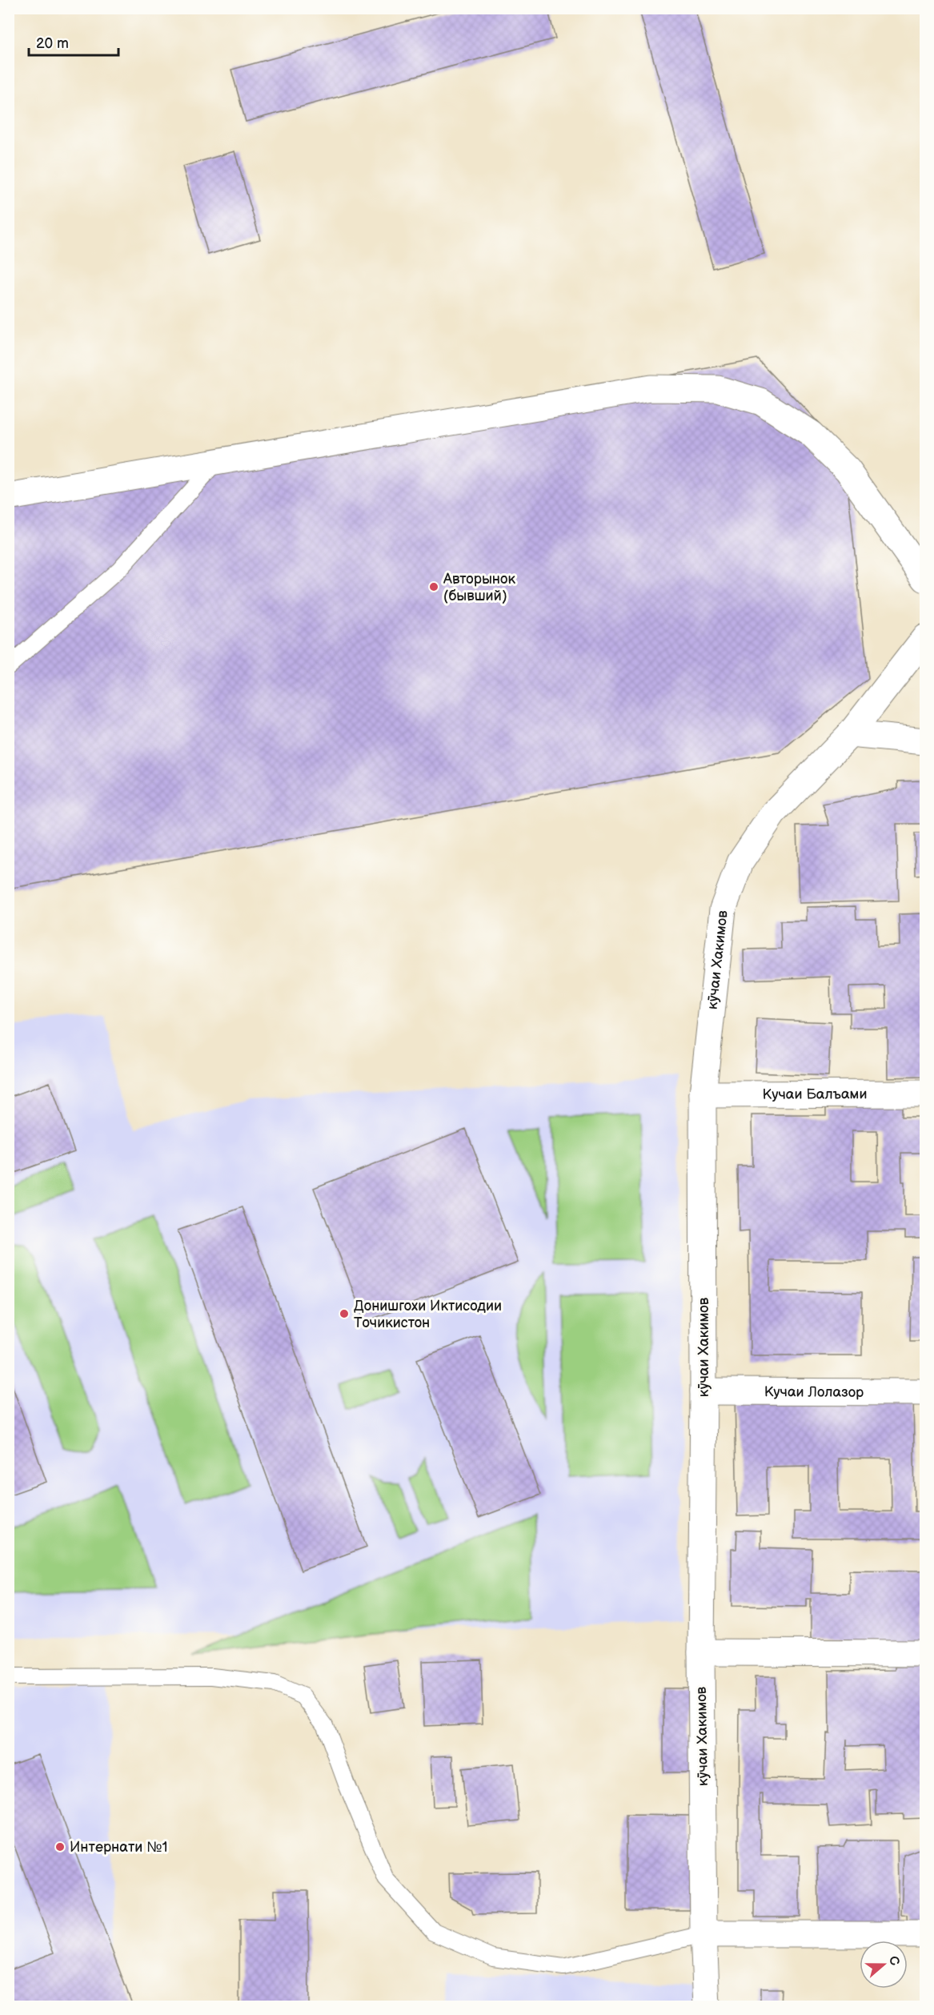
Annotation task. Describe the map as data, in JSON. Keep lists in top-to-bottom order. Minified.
{"streets":{"street":["кӯчаи Хакимов","Кучаи Балъами","Кучаи Лолазор"]},"crossings":[["кӯчаи Хакимов","Кучаи Балъами"],["кӯчаи Хакимов","Кучаи Лолазор"]],"places":["Авторынок (бывший)","Донишгохи Иктисодии Точикистон","Интернати №1"],"scale_bar":"20 m","north":"right"}
